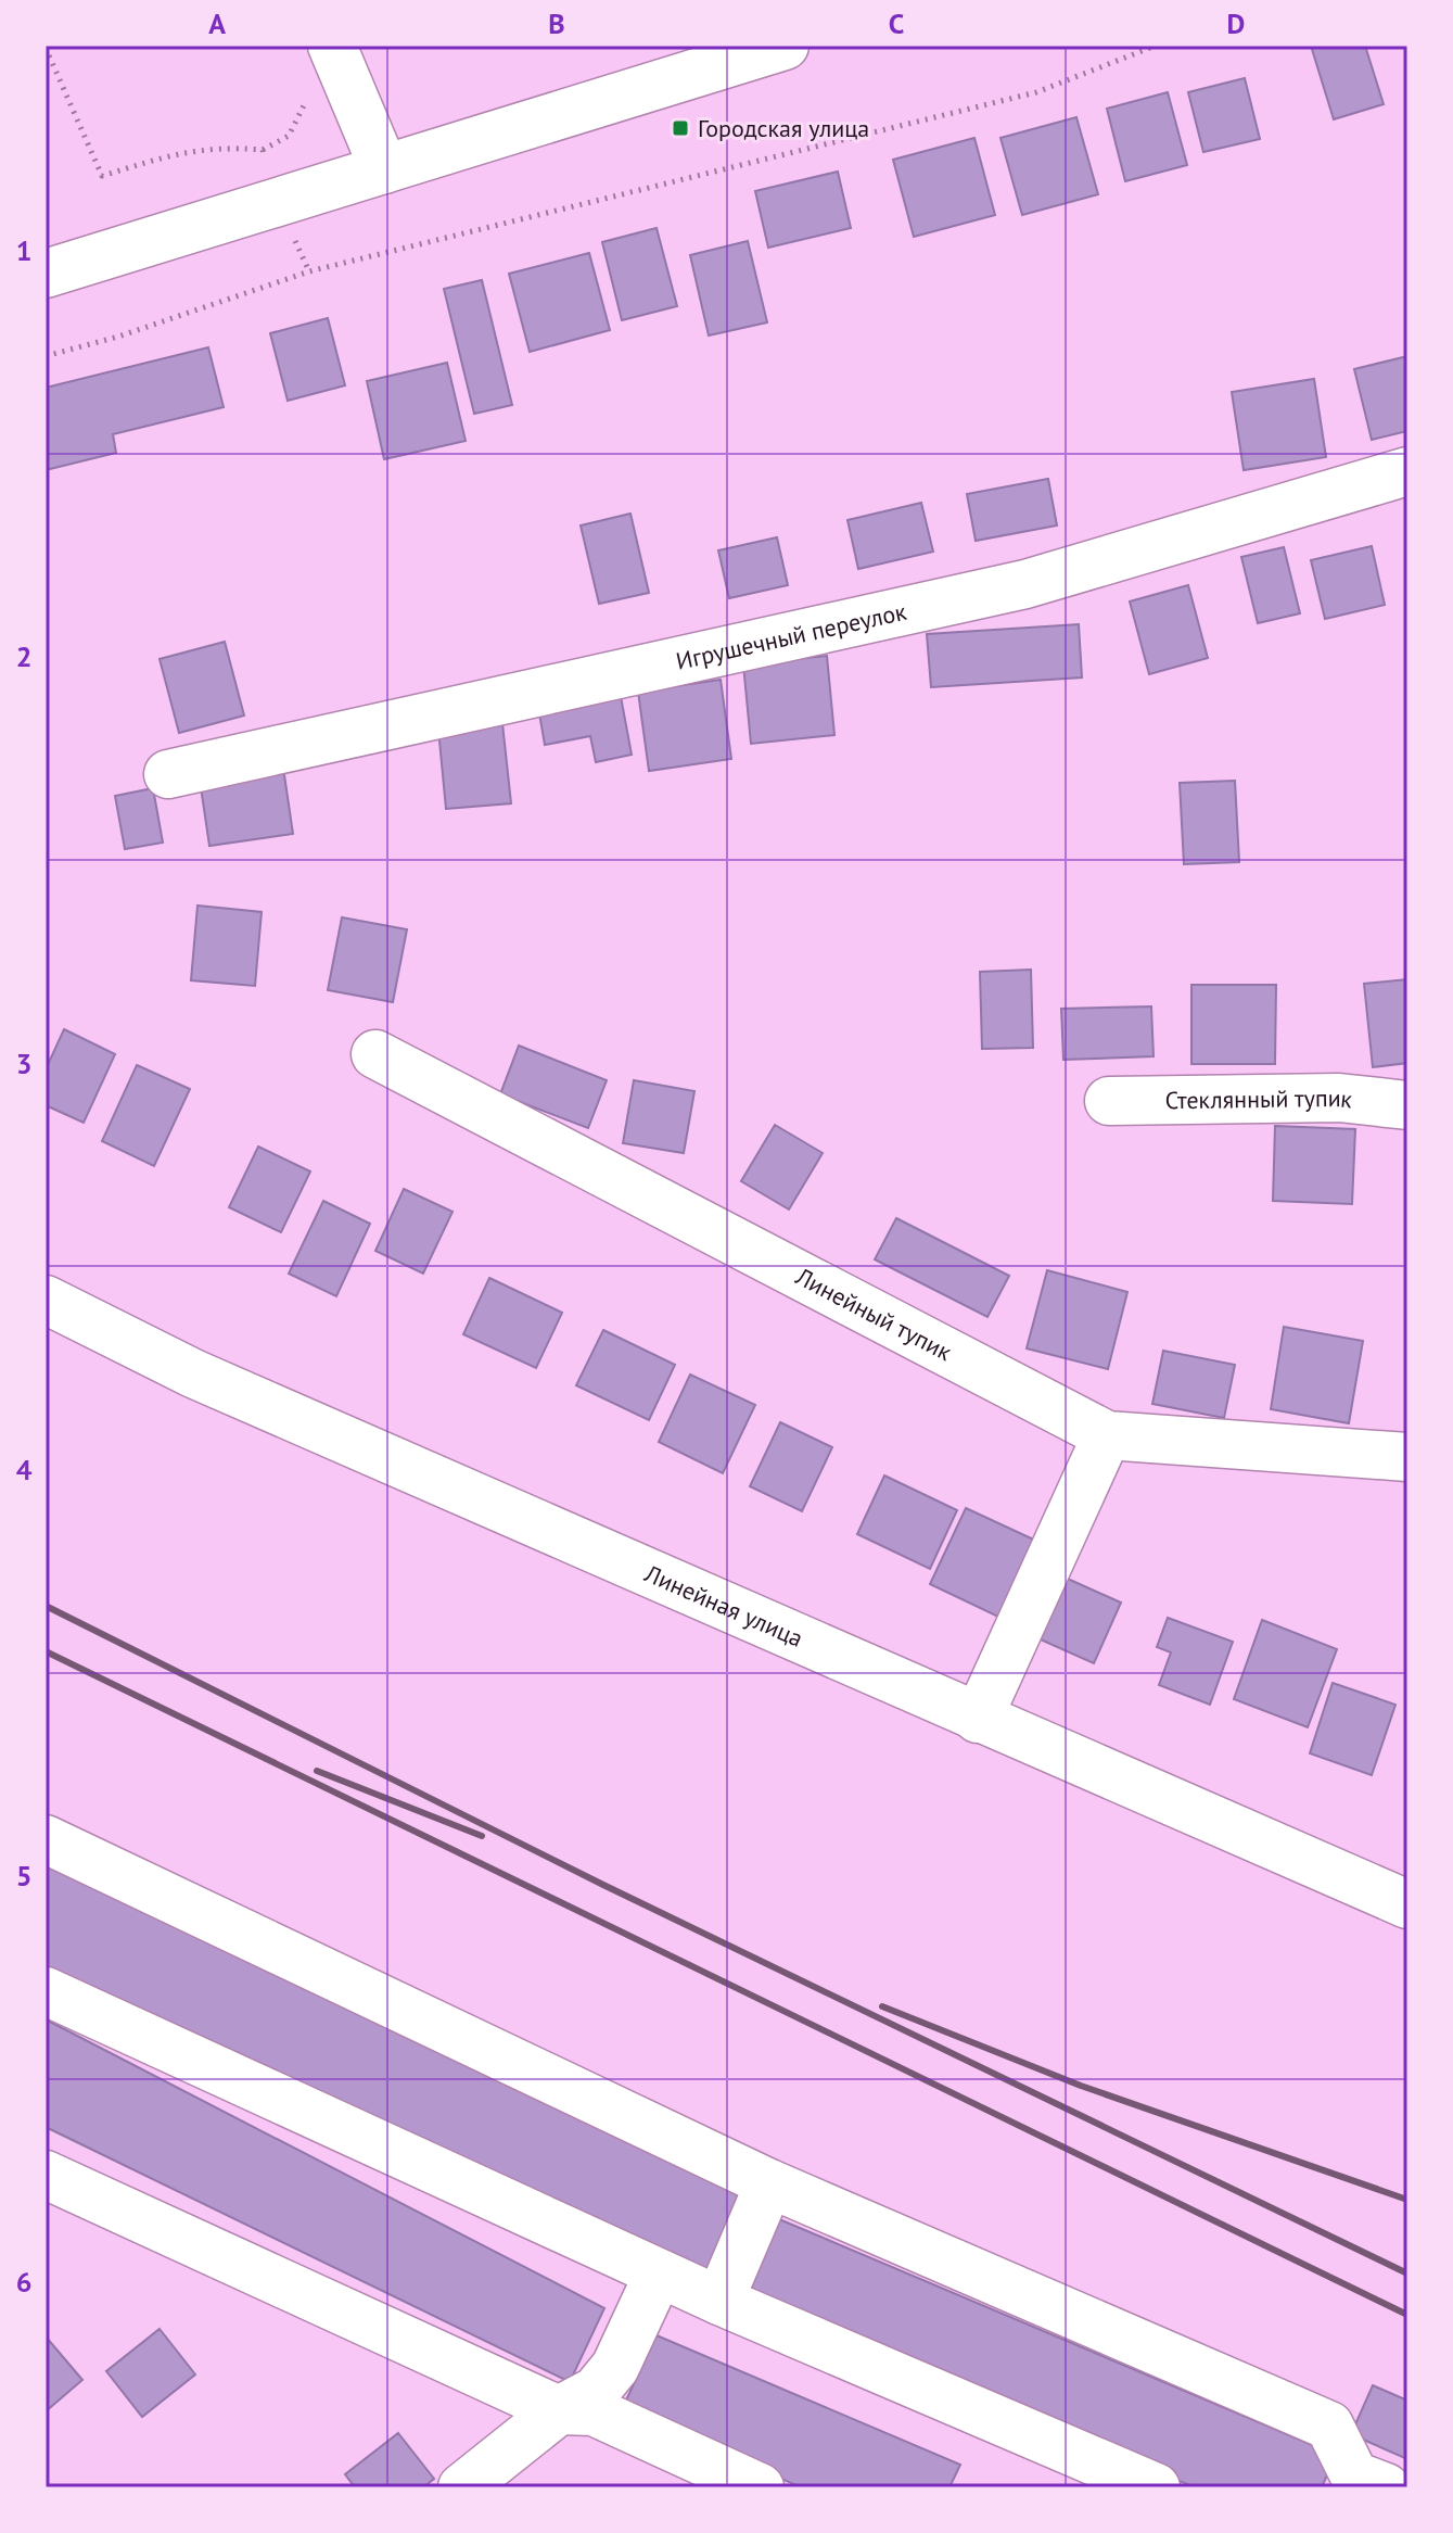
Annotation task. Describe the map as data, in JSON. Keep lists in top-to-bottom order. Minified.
{"streets":{"street":["Игрушечный переулок","Стеклянный тупик","Линейный тупик","Линейная улица"]},"places":{"transit":["Городская улица"]},"grid":{"columns":["A","B","C","D"],"rows":["1","2","3","4","5","6"]}}
